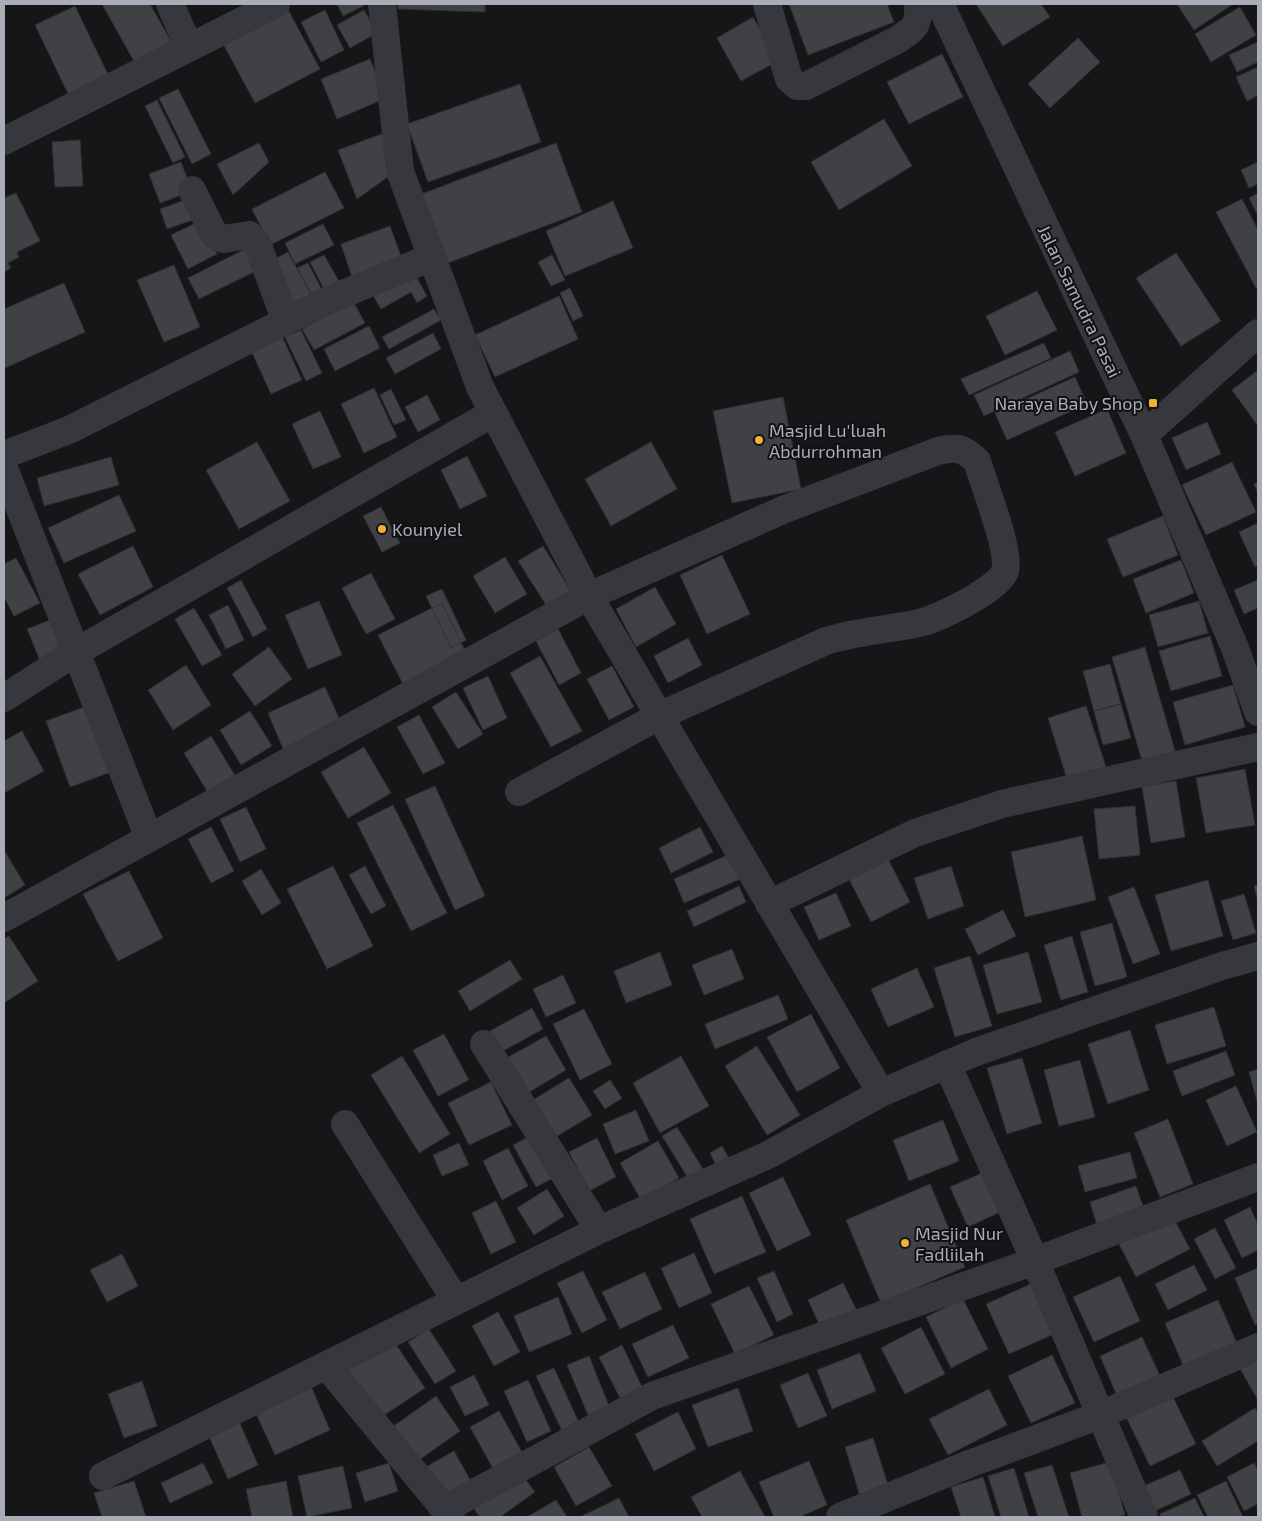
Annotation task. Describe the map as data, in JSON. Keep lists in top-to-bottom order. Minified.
{"streets":{"street":["Jalan Samudra Pasai"]},"places":{"transit":["Naraya Baby Shop"],"other":["Masjid Lu'luah Abdurrohman","Kounyiel","Masjid Nur Fadliilah"]}}
